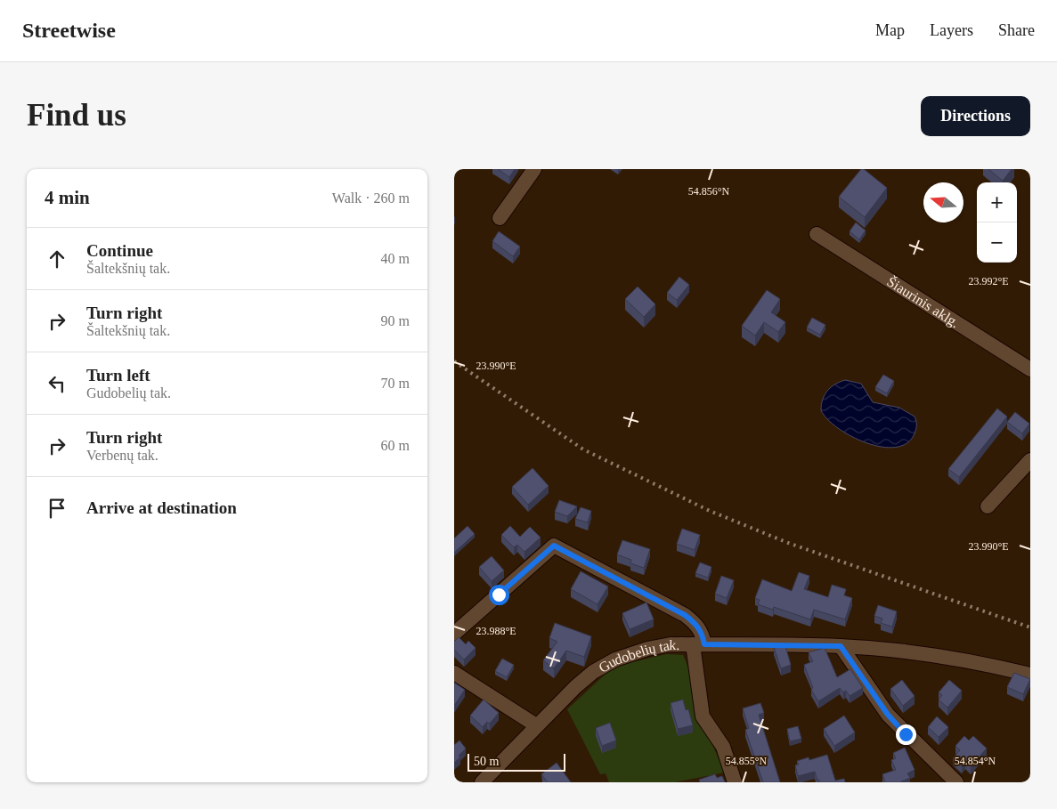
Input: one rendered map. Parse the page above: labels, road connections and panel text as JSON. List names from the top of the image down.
{
  "streets": {
    "street": ["Šiaurinis aklg.", "Gudobelių tak."]
  },
  "scale_bar": "50 m",
  "north": "left",
  "page": {
    "header": "Streetwise",
    "nav": ["Map", "Layers", "Share"],
    "buttons": "Directions",
    "title": "Find us",
    "heading": ["4 min", "Walk · 260 m"],
    "map_buttons": ["+", "−"],
    "list": [
      ["Continue", "Šaltekšnių tak.", "40 m"],
      ["Turn right", "Šaltekšnių tak.", "90 m"],
      ["Turn left", "Gudobelių tak.", "70 m"],
      ["Turn right", "Verbenų tak.", "60 m"],
      "Arrive at destination"
    ],
    "scale": "50 m"
  },
  "coordinates": [
    "54.856°N",
    "23.992°E",
    "23.990°E",
    "23.988°E",
    "54.855°N",
    "54.854°N"
  ]
}
